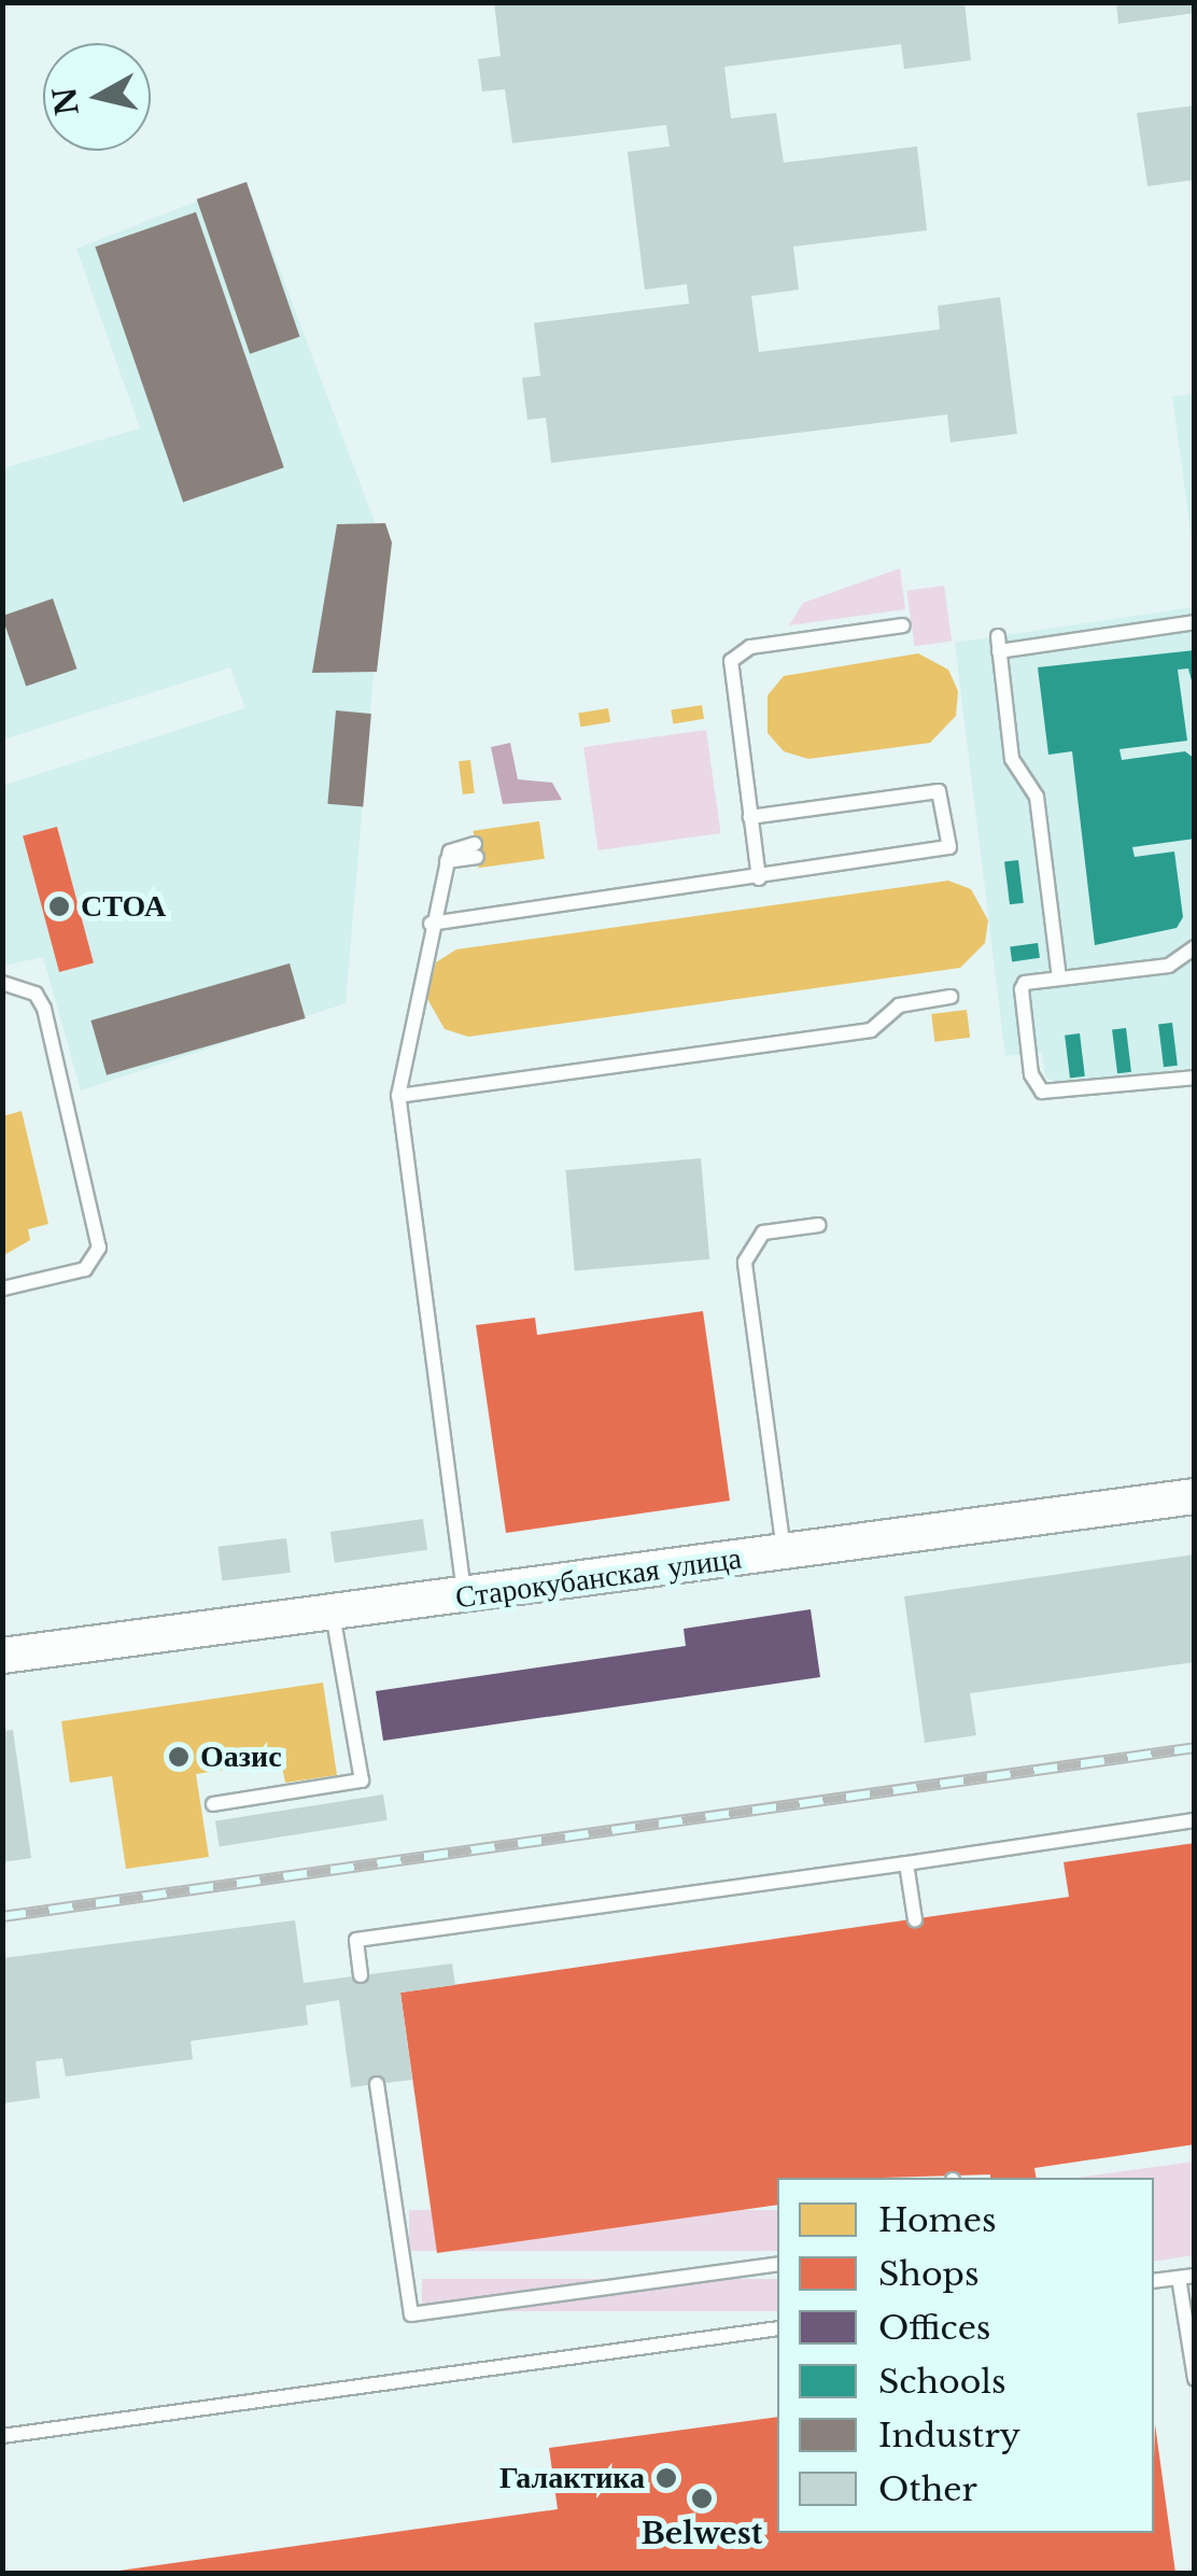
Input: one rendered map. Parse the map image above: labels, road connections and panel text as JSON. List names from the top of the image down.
{
  "streets": {
    "street": ["Старокубанская улица"]
  },
  "places": [
    "СТОА",
    "Оазис",
    "Галактика",
    "Belwest"
  ],
  "legend": [
    "Homes",
    "Shops",
    "Offices",
    "Schools",
    "Industry",
    "Other"
  ],
  "north": "left"
}
